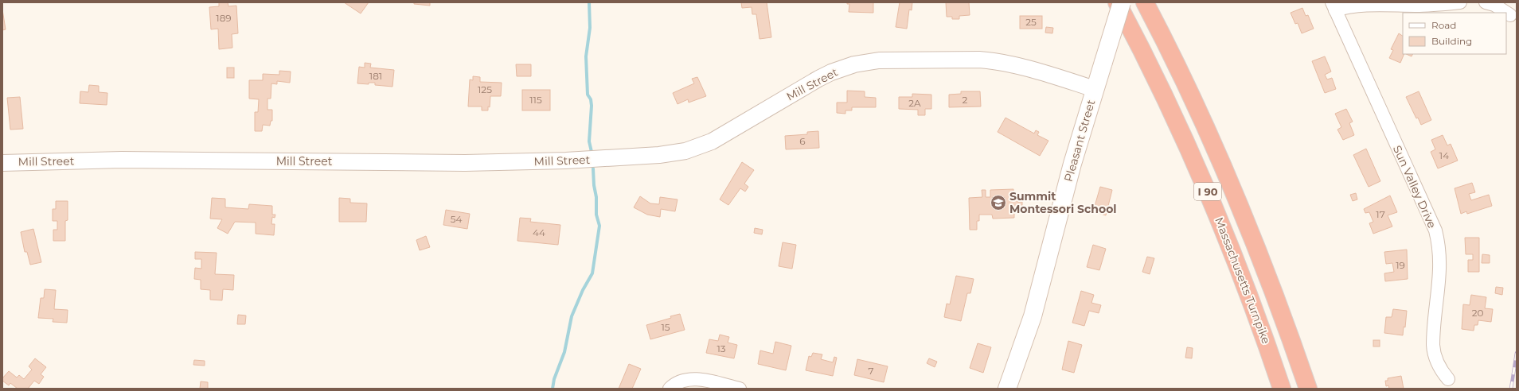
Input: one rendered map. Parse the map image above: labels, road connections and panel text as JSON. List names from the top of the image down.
{
  "streets": {
    "highway": ["I 90", "Massachusetts Turnpike"],
    "main road": ["Pleasant Street"],
    "street": ["Mill Street", "Sun Valley Drive"]
  },
  "crossings": [
    ["Mill Street", "Pleasant Street"]
  ],
  "places": {
    "school or university": ["Summit Montessori School"]
  },
  "house_numbers": [
    "189",
    "25",
    "181",
    "125",
    "115",
    "2",
    "2A",
    "6",
    "14",
    "17",
    "54",
    "44",
    "19",
    "20",
    "15",
    "13",
    "7"
  ],
  "legend": ["Road", "Building"]
}
